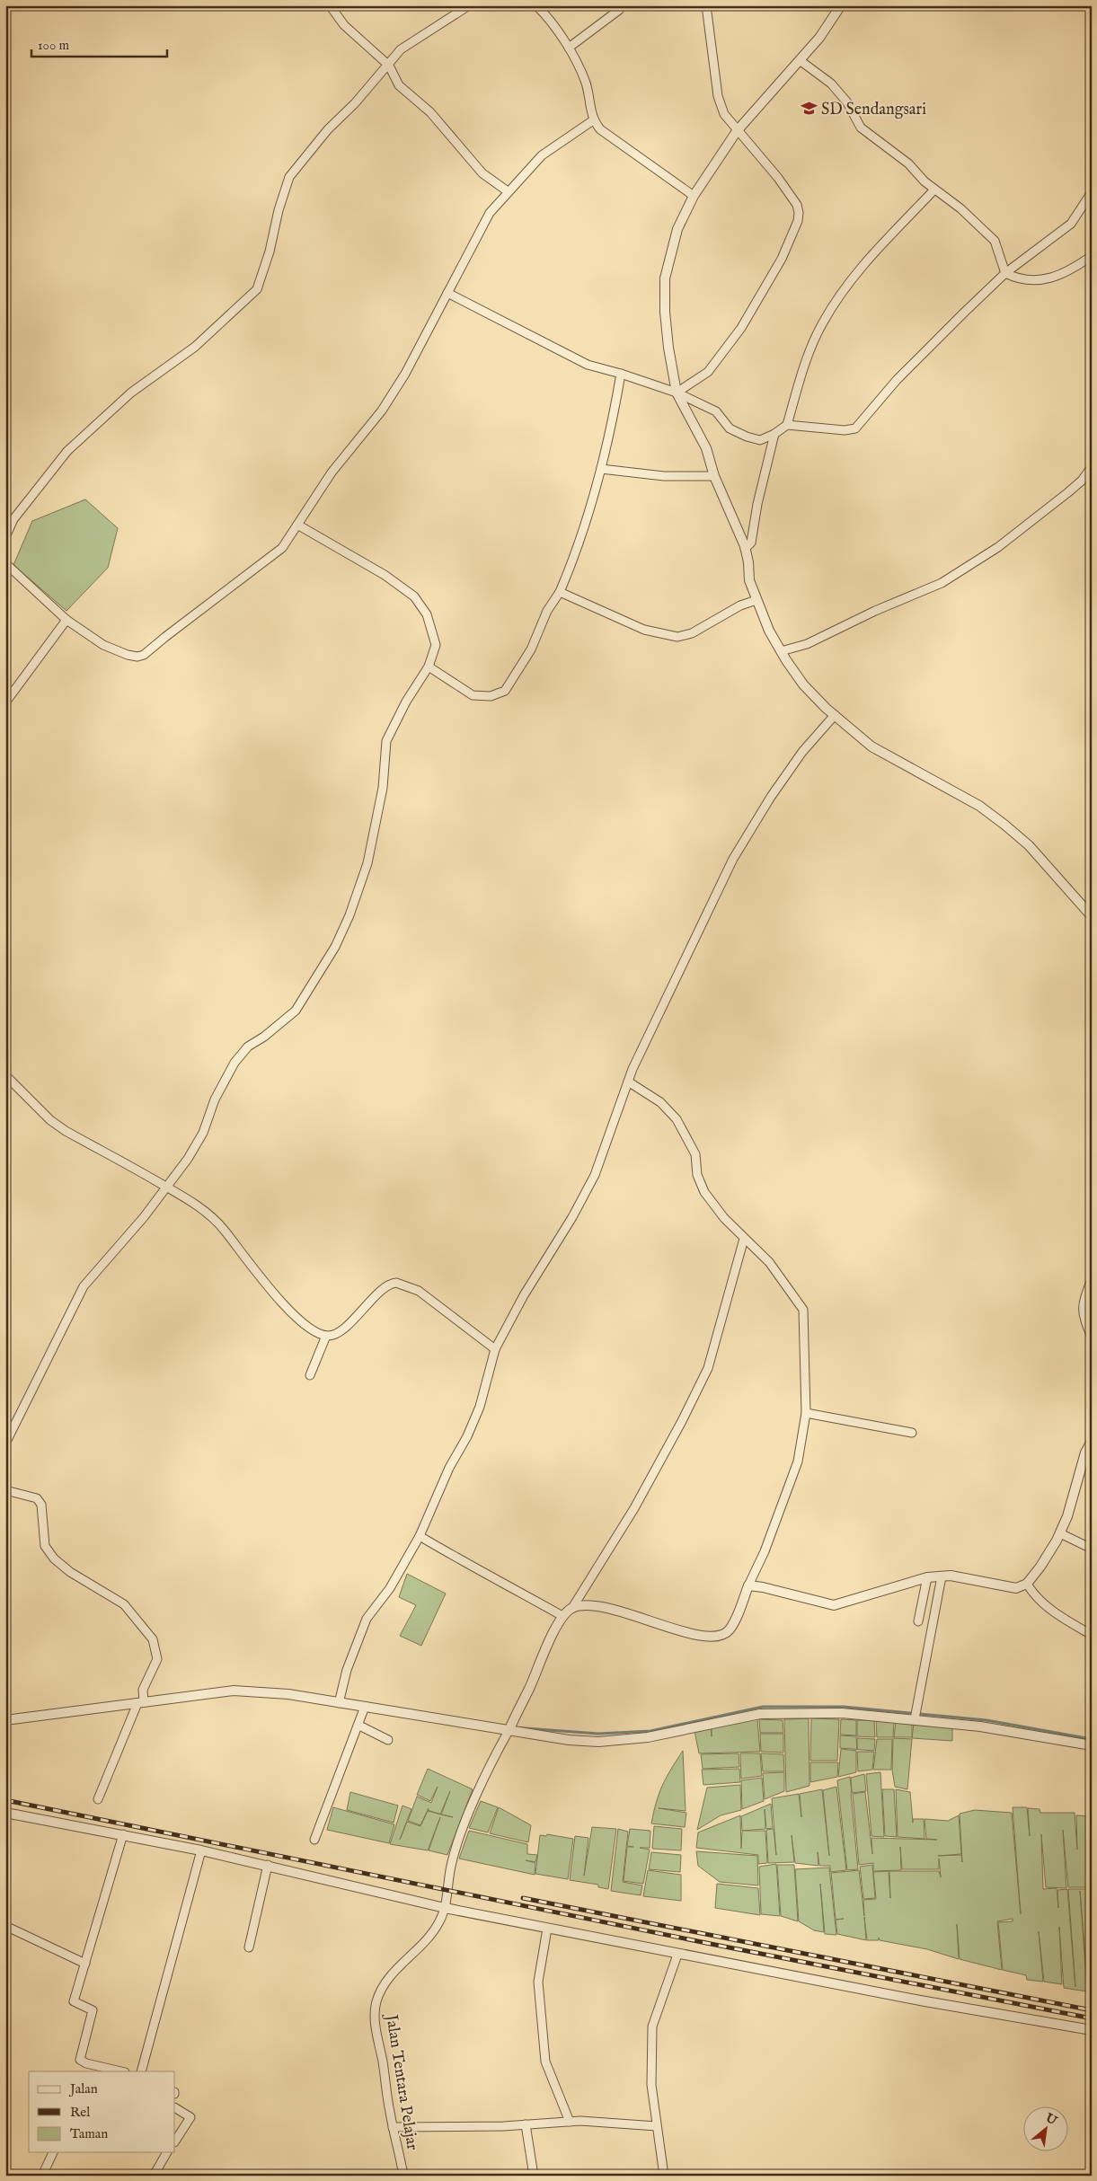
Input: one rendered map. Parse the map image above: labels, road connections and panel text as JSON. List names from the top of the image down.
{
  "streets": {
    "street": ["Jalan Tentara Pelajar"]
  },
  "places": {
    "school or university": ["SD Sendangsari"]
  },
  "legend": ["Jalan", "Rel", "Taman"],
  "scale_bar": "100 m",
  "north": "top right"
}
